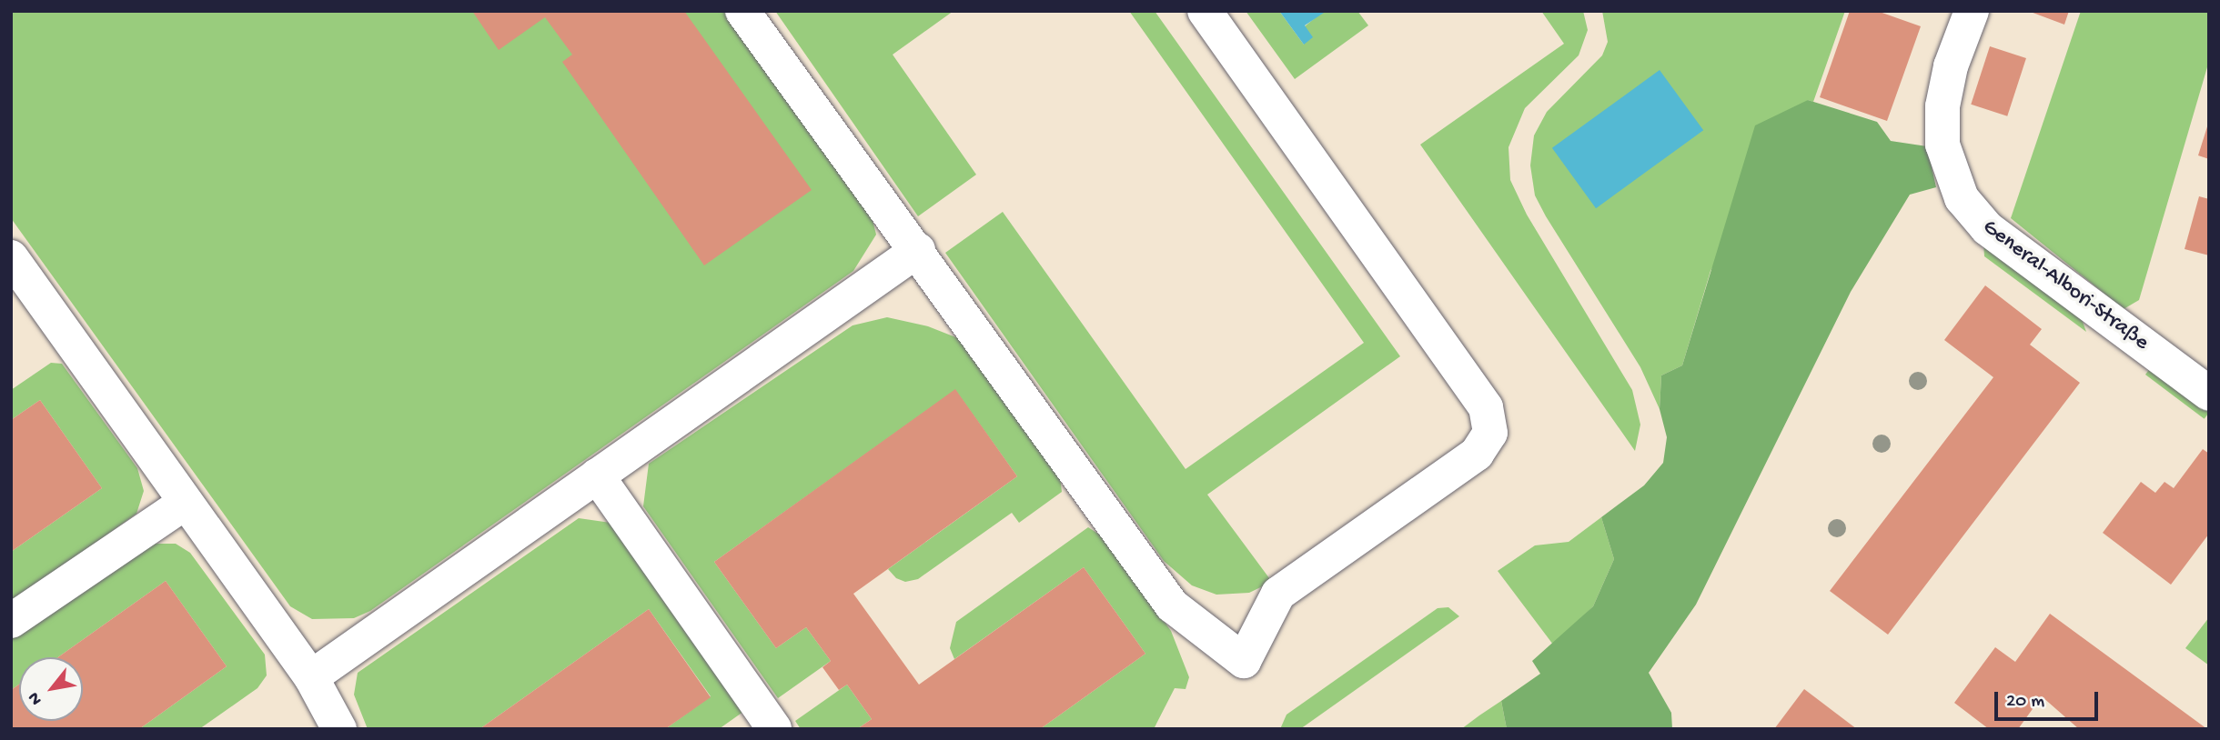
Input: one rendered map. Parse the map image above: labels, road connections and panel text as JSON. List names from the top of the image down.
{
  "streets": {
    "street": ["General-Albori-Straße"]
  },
  "scale_bar": "20 m",
  "north": "bottom left"
}
